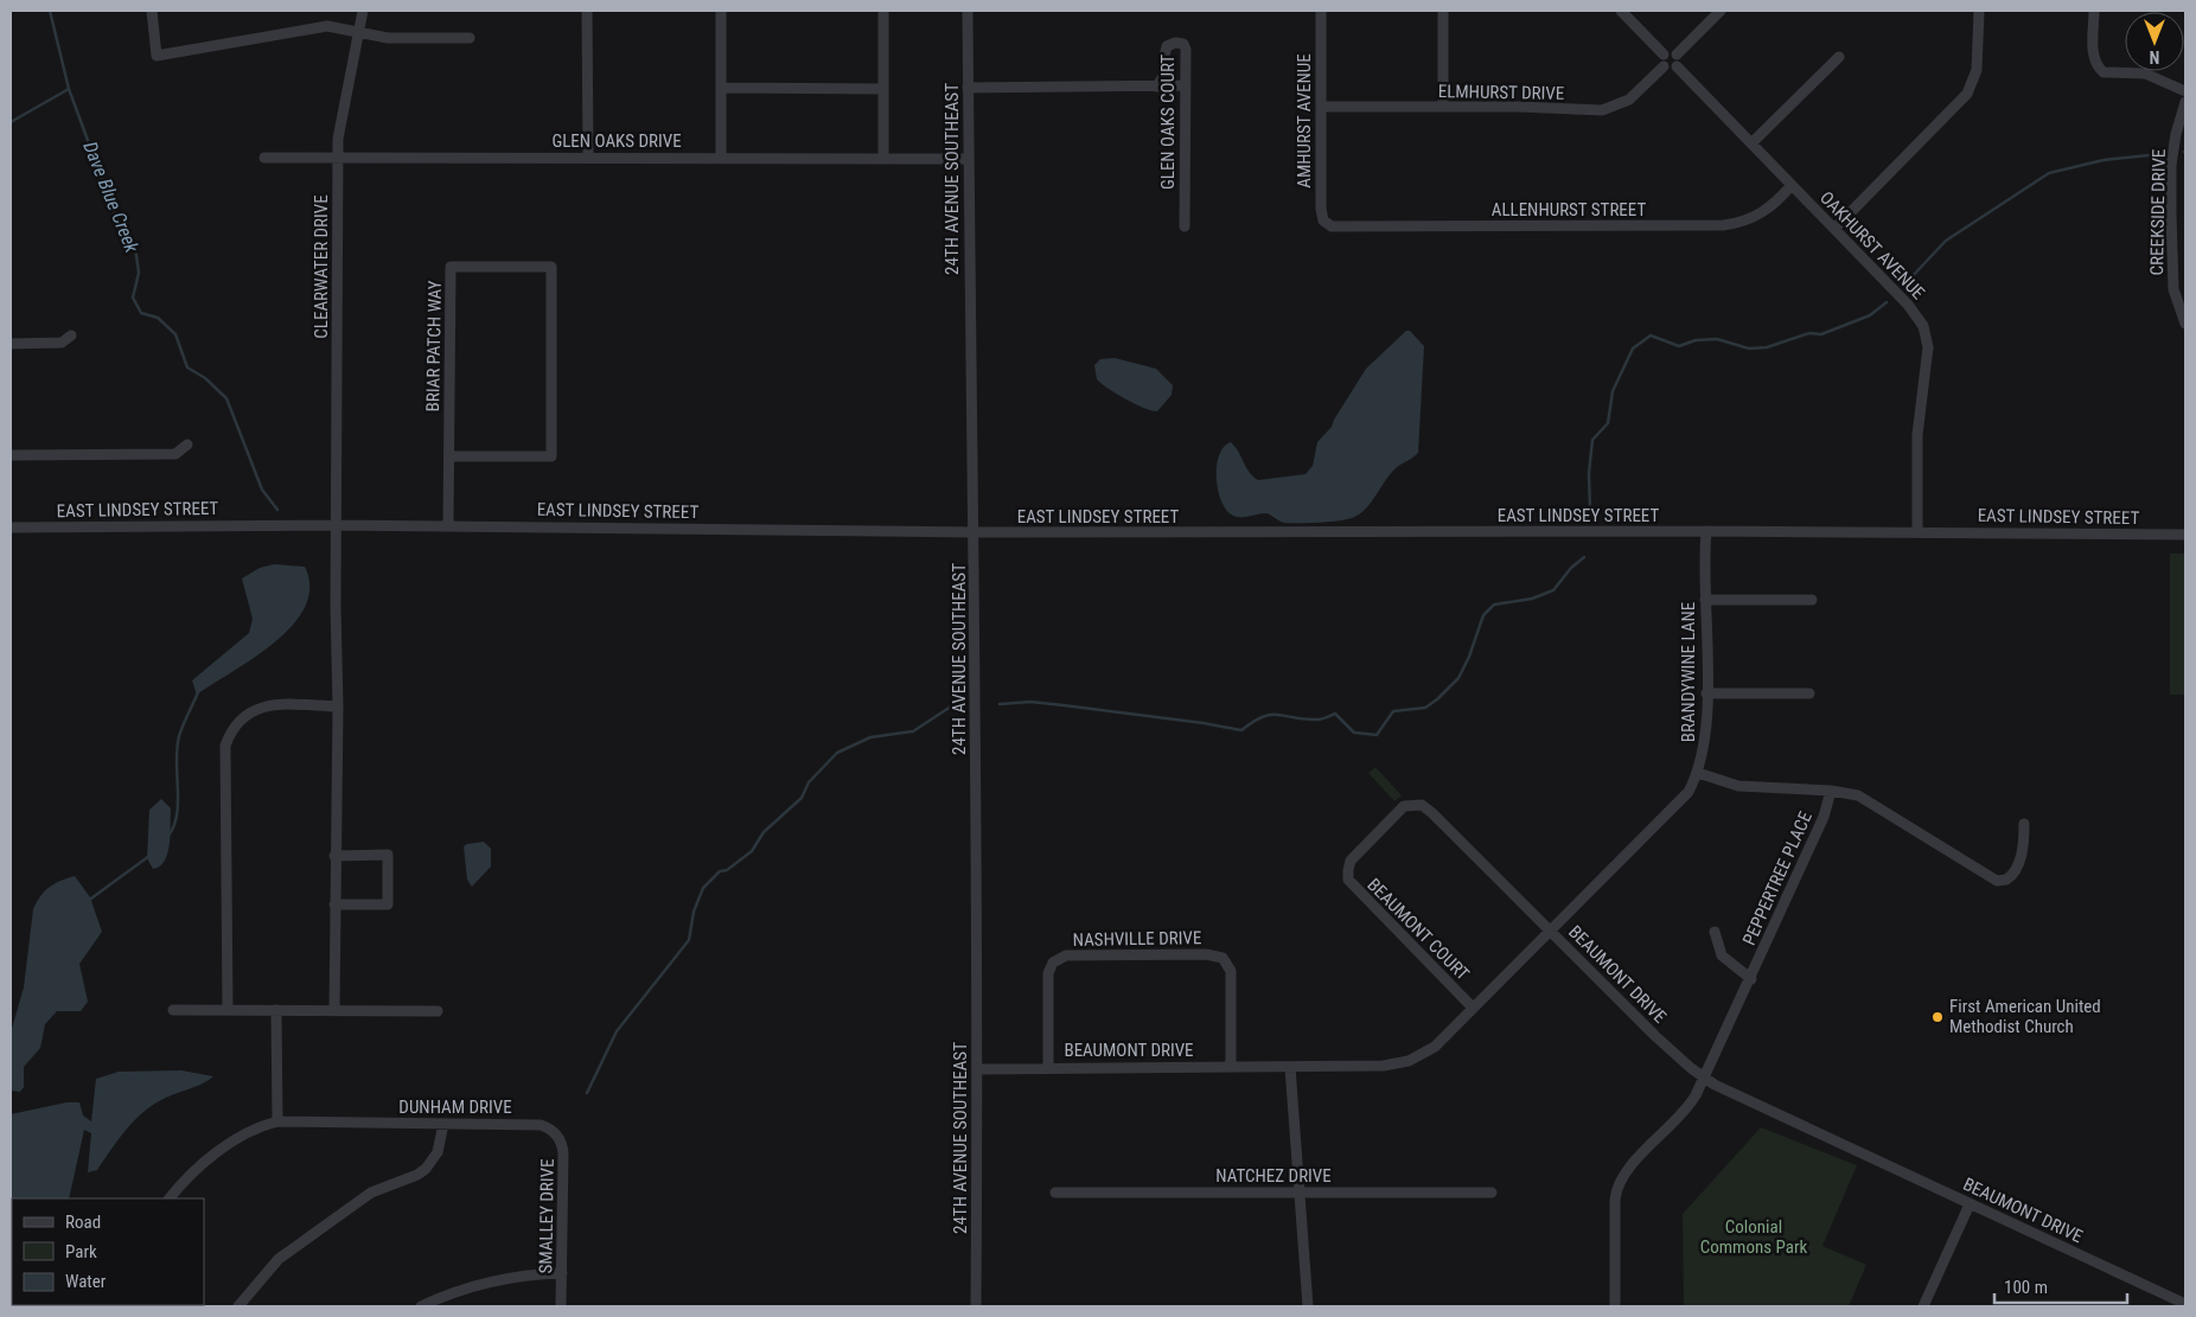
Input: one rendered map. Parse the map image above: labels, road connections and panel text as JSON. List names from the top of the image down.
{
  "streets": {
    "street": [
      "ELMHURST DRIVE",
      "AMHURST AVENUE",
      "GLEN OAKS COURT",
      "GLEN OAKS DRIVE",
      "24TH AVENUE SOUTHEAST",
      "ALLENHURST STREET",
      "CREEKSIDE DRIVE",
      "OAKHURST AVENUE",
      "CLEARWATER DRIVE",
      "BRIAR PATCH WAY",
      "EAST LINDSEY STREET",
      "BRANDYWINE LANE",
      "PEPPERTREE PLACE",
      "BEAUMONT COURT",
      "NASHVILLE DRIVE",
      "BEAUMONT DRIVE",
      "DUNHAM DRIVE",
      "NATCHEZ DRIVE",
      "SMALLEY DRIVE"
    ]
  },
  "crossings": [
    ["ELMHURST DRIVE", "AMHURST AVENUE"],
    ["ELMHURST DRIVE", "OAKHURST AVENUE"],
    ["AMHURST AVENUE", "ALLENHURST STREET"],
    ["GLEN OAKS DRIVE", "24TH AVENUE SOUTHEAST"],
    ["GLEN OAKS DRIVE", "CLEARWATER DRIVE"],
    ["24TH AVENUE SOUTHEAST", "EAST LINDSEY STREET"],
    ["24TH AVENUE SOUTHEAST", "BEAUMONT DRIVE"],
    ["ALLENHURST STREET", "OAKHURST AVENUE"],
    ["OAKHURST AVENUE", "EAST LINDSEY STREET"],
    ["CLEARWATER DRIVE", "EAST LINDSEY STREET"],
    ["BRIAR PATCH WAY", "EAST LINDSEY STREET"],
    ["EAST LINDSEY STREET", "BRANDYWINE LANE"],
    ["BRANDYWINE LANE", "BEAUMONT COURT"],
    ["BRANDYWINE LANE", "BEAUMONT DRIVE"],
    ["PEPPERTREE PLACE", "BEAUMONT DRIVE"],
    ["BEAUMONT COURT", "BEAUMONT DRIVE"],
    ["NASHVILLE DRIVE", "BEAUMONT DRIVE"],
    ["DUNHAM DRIVE", "SMALLEY DRIVE"]
  ],
  "water": ["Dave Blue Creek"],
  "parks": ["Colonial Commons Park"],
  "places": ["First American United Methodist Church"],
  "legend": ["Road", "Park", "Water"],
  "scale_bar": "100 m",
  "north": "bottom"
}
